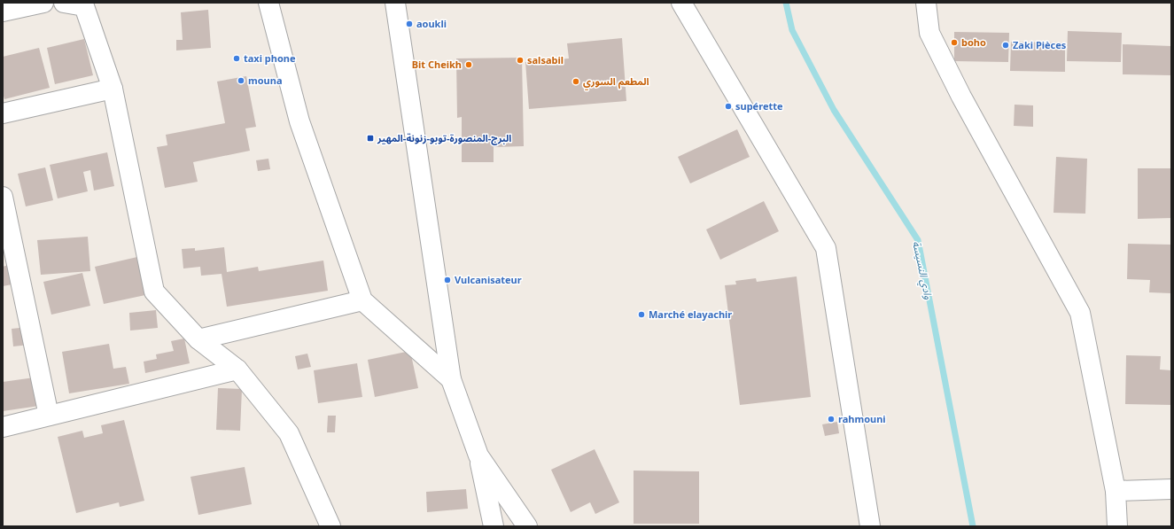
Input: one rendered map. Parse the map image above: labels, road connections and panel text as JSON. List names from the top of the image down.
{
  "water": ["وادي النسيسة"],
  "places": {
    "other": [
      "aoukli",
      "boho",
      "Zaki Pièces",
      "taxi phone",
      "salsabil",
      "Bit Cheikh",
      "mouna",
      "المطعم السوري",
      "supérette",
      "Vulcanisateur",
      "Marché elayachir",
      "rahmouni"
    ],
    "transit": ["البرج-المنصورة-توبو-زنونة-المهير"]
  }
}
